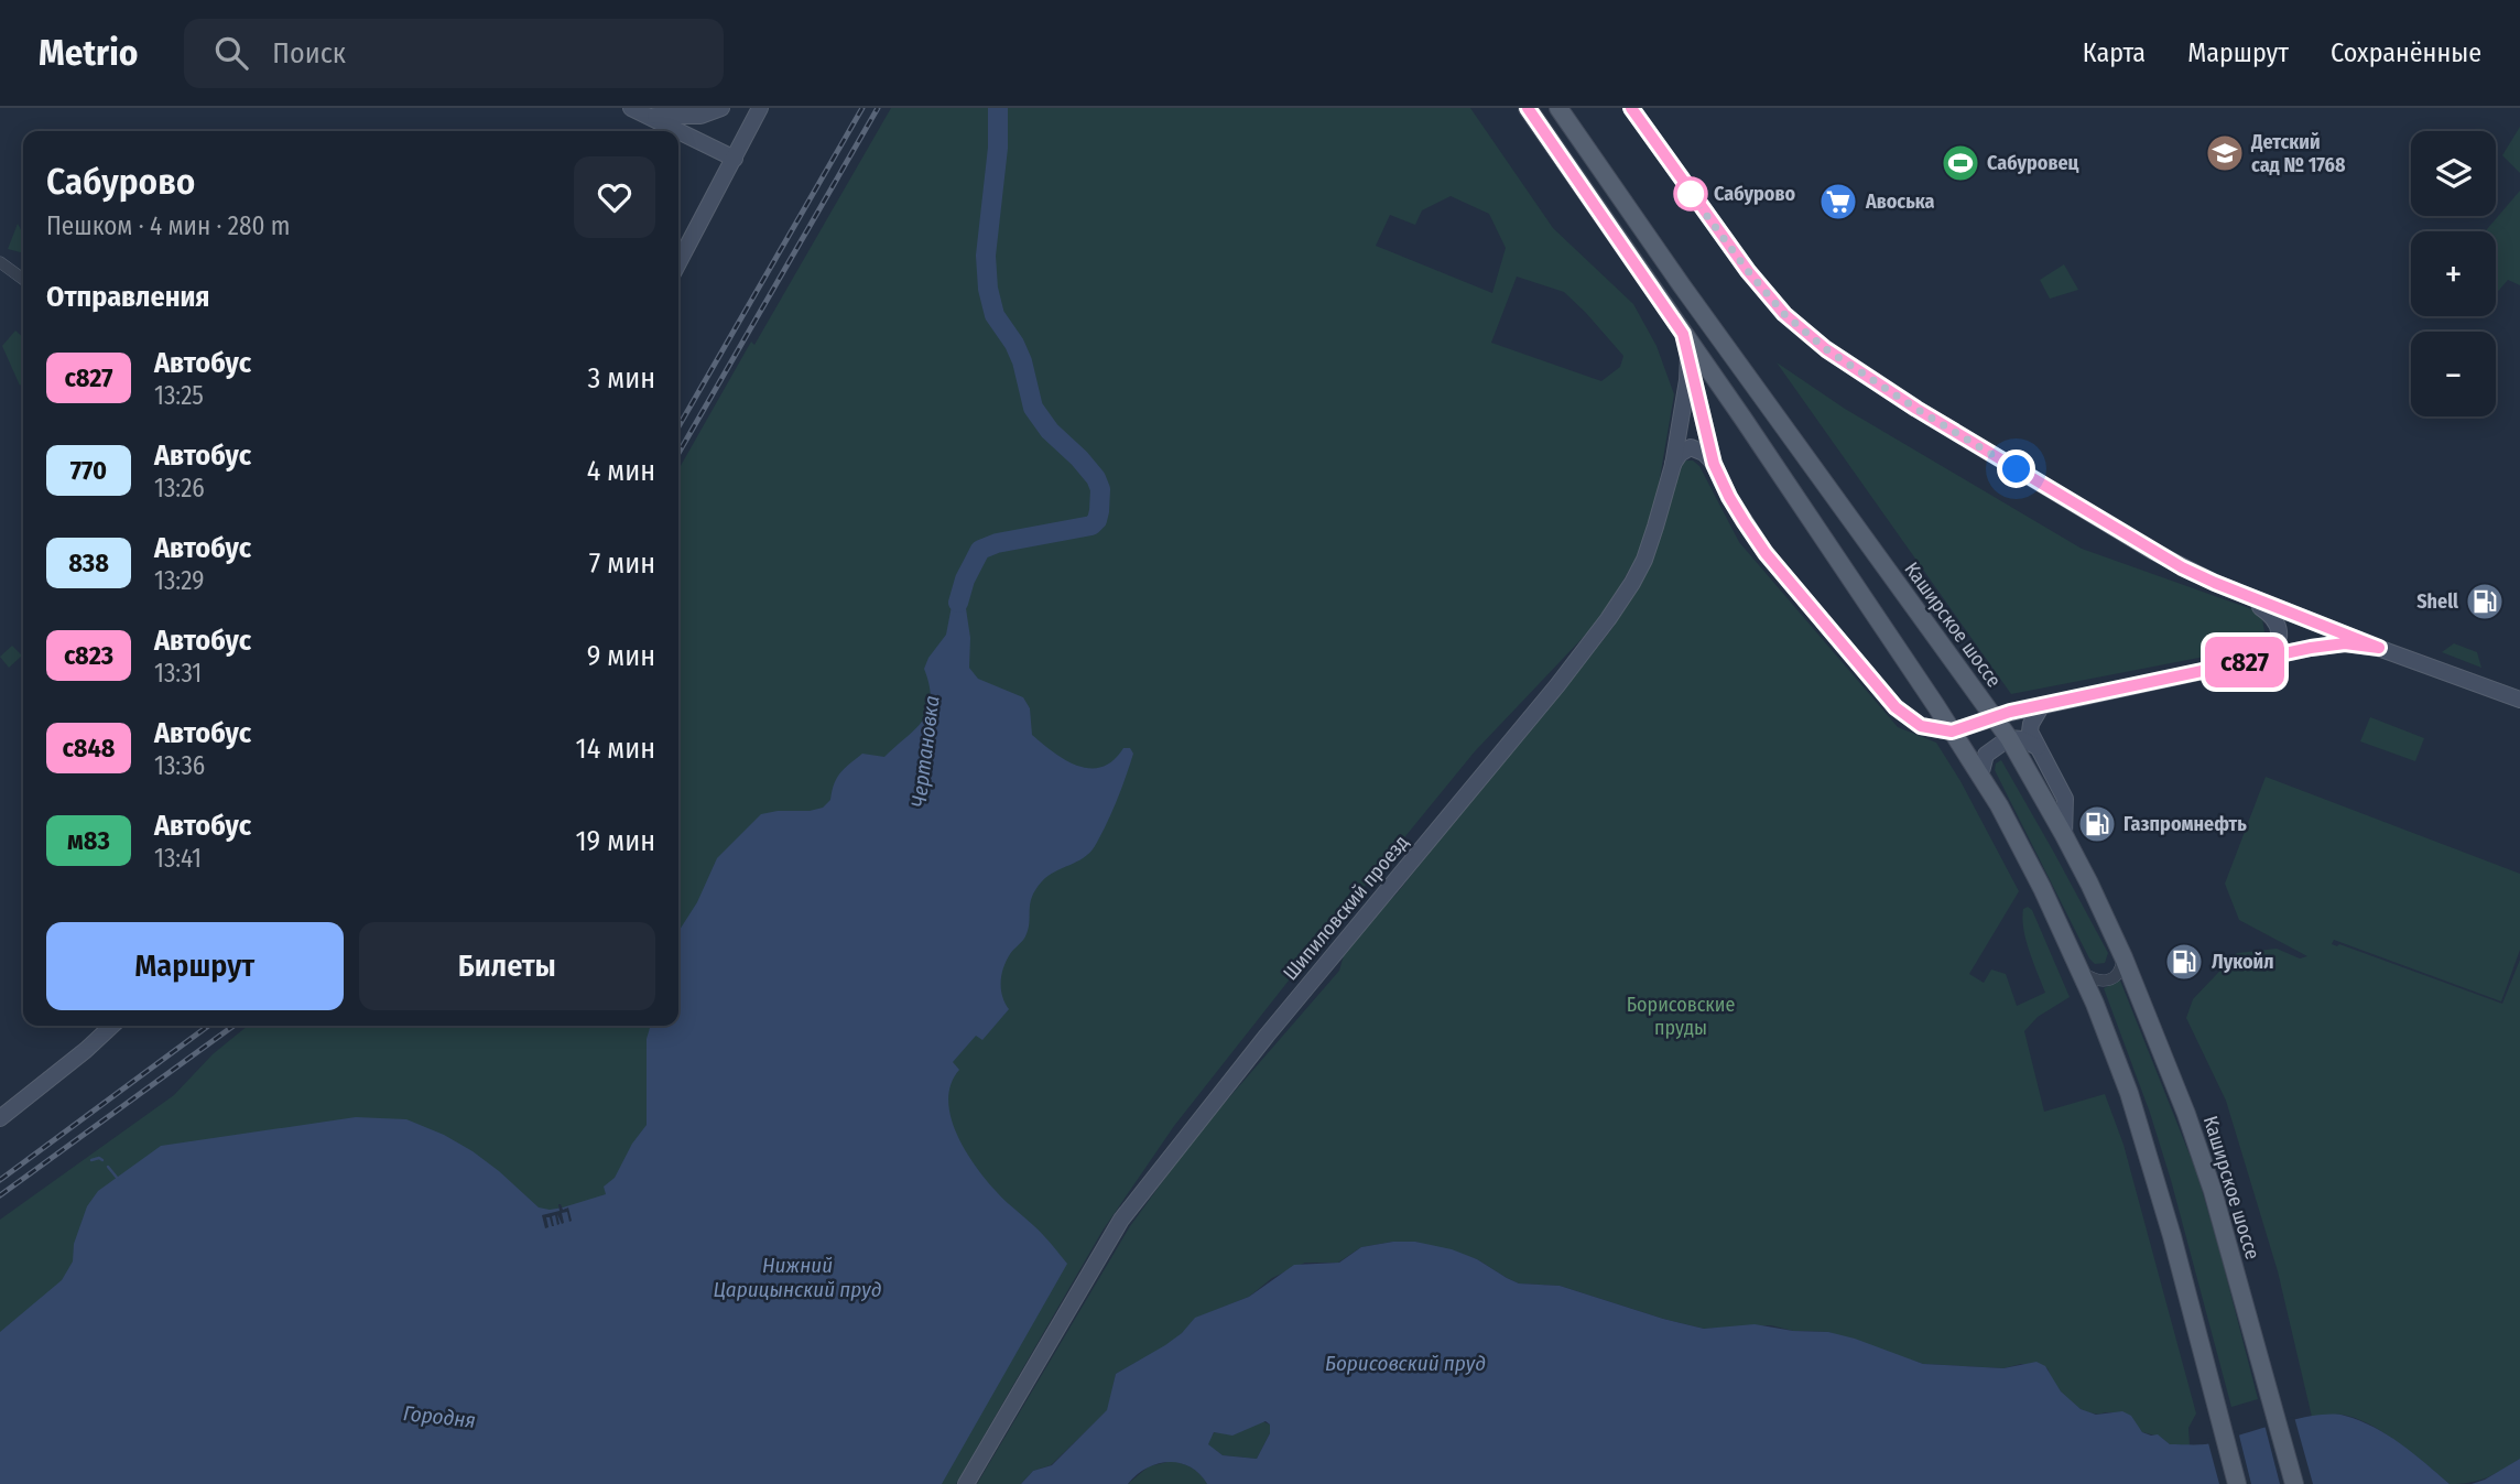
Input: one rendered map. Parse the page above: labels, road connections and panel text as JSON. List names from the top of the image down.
{
  "streets": {
    "main road": ["Каширское шоссе", "Шипиловский проезд"]
  },
  "water": [
    "Чертановка",
    "Нижний Царицынский пруд",
    "Борисовский пруд",
    "Городня"
  ],
  "parks": ["Борисовские пруды"],
  "places": {
    "school or university": ["Детский сад № 1768"],
    "sports": ["Сабуровец"],
    "other": ["Сабурово"],
    "supermarket": ["Авоська"],
    "fuel station": ["Shell", "Газпромнефть", "Лукойл"]
  },
  "lines": ["bus line с827"],
  "page": {
    "header": "Metrio",
    "search": "Поиск",
    "nav": ["Карта", "Маршрут", "Сохранённые"],
    "on_map": "с827",
    "map_buttons": ["+", "−"],
    "heading": [
      ["Сабурово", "Пешком · 4 мин · 280 m"],
      "Отправления"
    ],
    "list": [
      {
        "mark": "с827",
        "name": "Автобус",
        "note": "13:25",
        "value": "3 мин"
      },
      {
        "mark": "770",
        "name": "Автобус",
        "note": "13:26",
        "value": "4 мин"
      },
      {
        "mark": "838",
        "name": "Автобус",
        "note": "13:29",
        "value": "7 мин"
      },
      {
        "mark": "с823",
        "name": "Автобус",
        "note": "13:31",
        "value": "9 мин"
      },
      {
        "mark": "с848",
        "name": "Автобус",
        "note": "13:36",
        "value": "14 мин"
      },
      {
        "mark": "м83",
        "name": "Автобус",
        "note": "13:41",
        "value": "19 мин"
      }
    ],
    "buttons": ["Маршрут", "Билеты"]
  }
}
